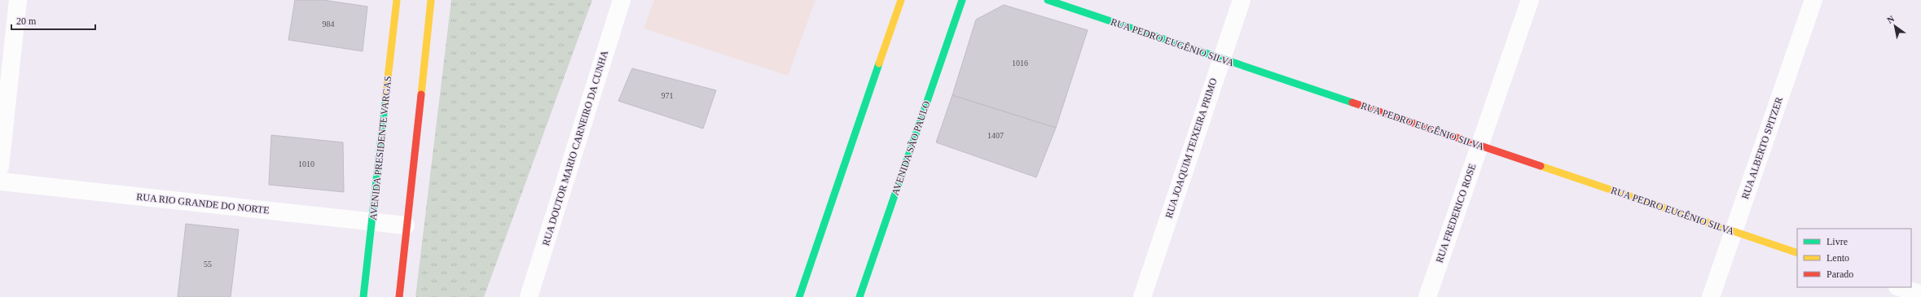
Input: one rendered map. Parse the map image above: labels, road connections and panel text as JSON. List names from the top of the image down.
{
  "streets": {
    "main road": ["RUA PEDRO EUGÊNIO SILVA", "AVENIDA PRESIDENTE VARGAS", "AVENIDA SÃO PAULO"],
    "street": [
      "RUA DOUTOR MARIO CARNEIRO DA CUNHA",
      "RUA JOAQUIM TEIXEIRA PRIMO",
      "RUA ALBERTO SPITZER",
      "RUA RIO GRANDE DO NORTE",
      "RUA FREDERICO ROSE"
    ]
  },
  "crossings": [
    ["RUA PEDRO EUGÊNIO SILVA", "RUA JOAQUIM TEIXEIRA PRIMO"],
    ["RUA PEDRO EUGÊNIO SILVA", "RUA ALBERTO SPITZER"],
    ["RUA PEDRO EUGÊNIO SILVA", "RUA FREDERICO ROSE"],
    ["AVENIDA PRESIDENTE VARGAS", "RUA RIO GRANDE DO NORTE"]
  ],
  "house_numbers": [
    "984",
    "1016",
    "971",
    "1407",
    "1010",
    "55"
  ],
  "legend": ["Livre", "Lento", "Parado"],
  "scale_bar": "20 m",
  "north": "top left"
}
